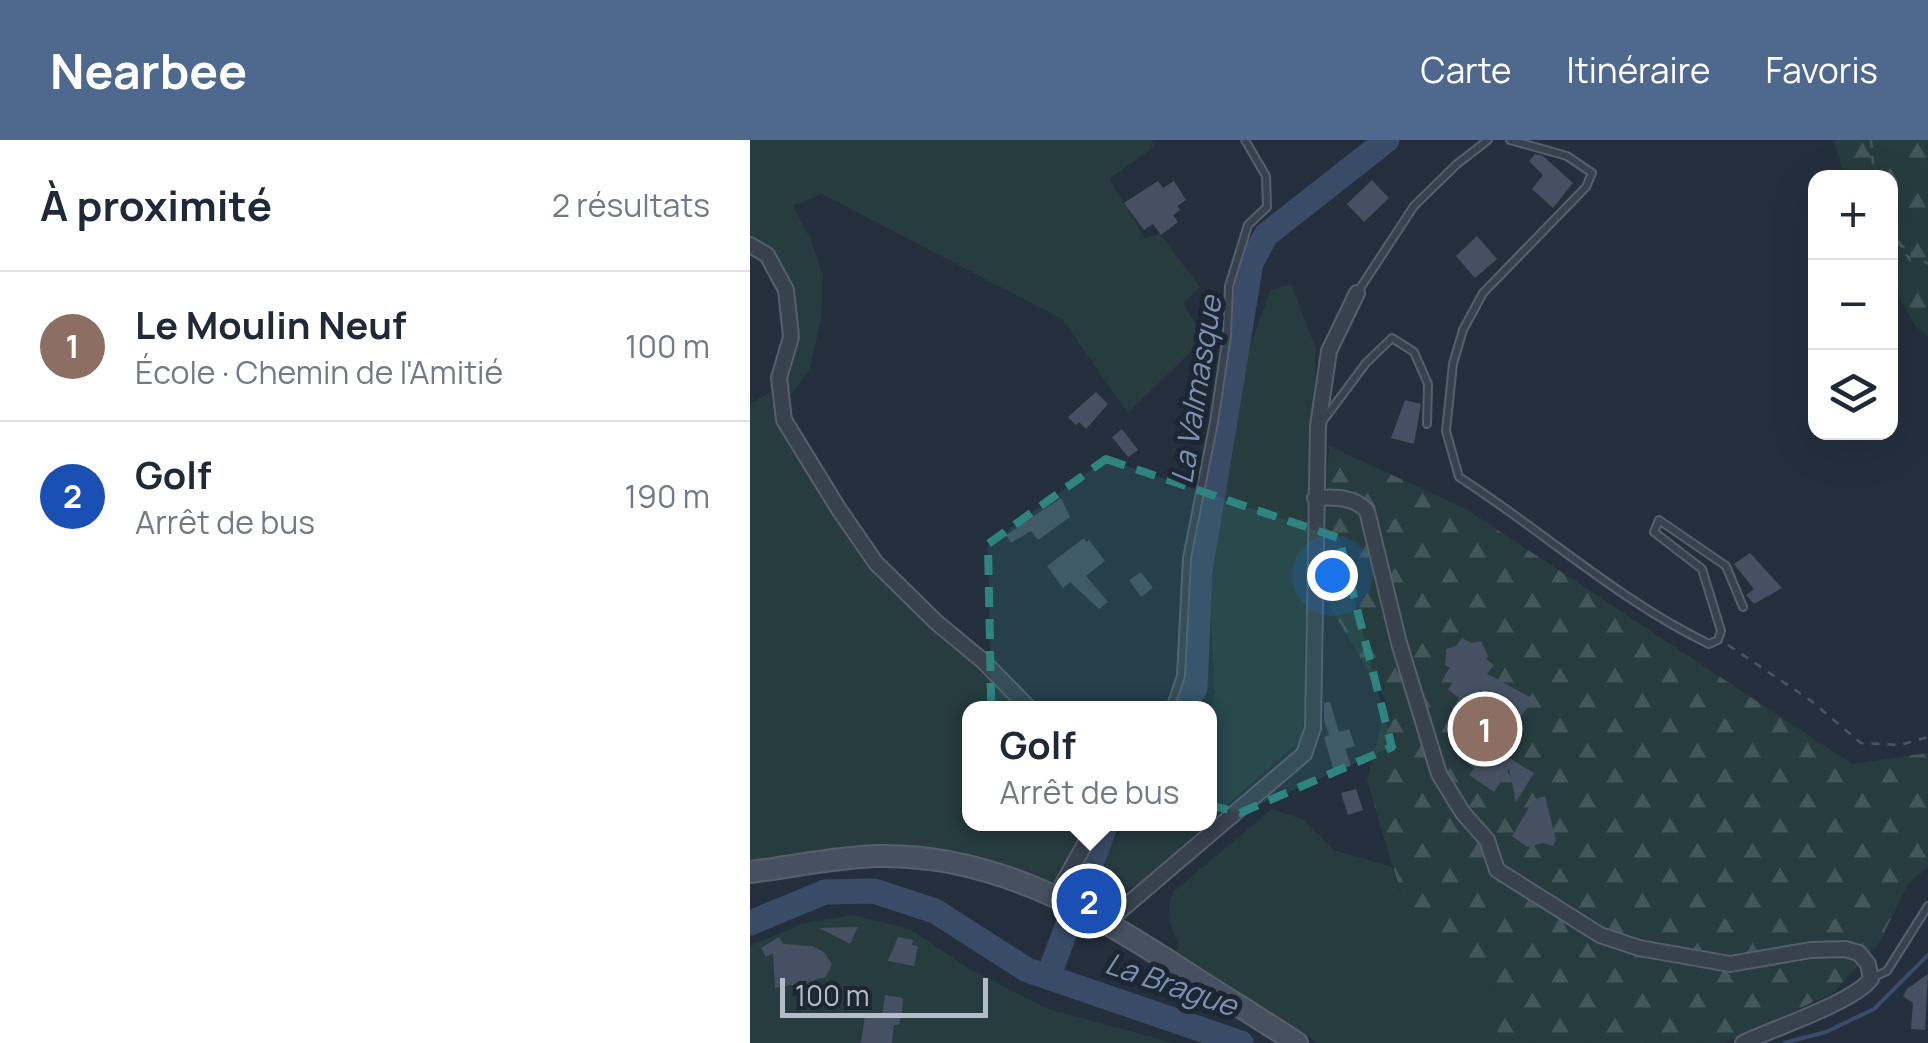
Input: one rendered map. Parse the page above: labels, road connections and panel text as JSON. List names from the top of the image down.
{
  "water": ["La Valmasque", "La Brague"],
  "scale_bar": "100 m",
  "page": {
    "header": "Nearbee",
    "nav": ["Carte", "Itinéraire", "Favoris"],
    "heading": ["À proximité", "2 résultats"],
    "map_buttons": ["+", "−"],
    "list": [
      {
        "mark": "1",
        "name": "Le Moulin Neuf",
        "note": "École · Chemin de l'Amitié",
        "value": "100 m"
      },
      {
        "mark": "2",
        "name": "Golf",
        "note": "Arrêt de bus",
        "value": "190 m"
      }
    ],
    "pins": ["1", "2"],
    "popup": ["Golf", "Arrêt de bus"],
    "scale": "100 m"
  }
}
